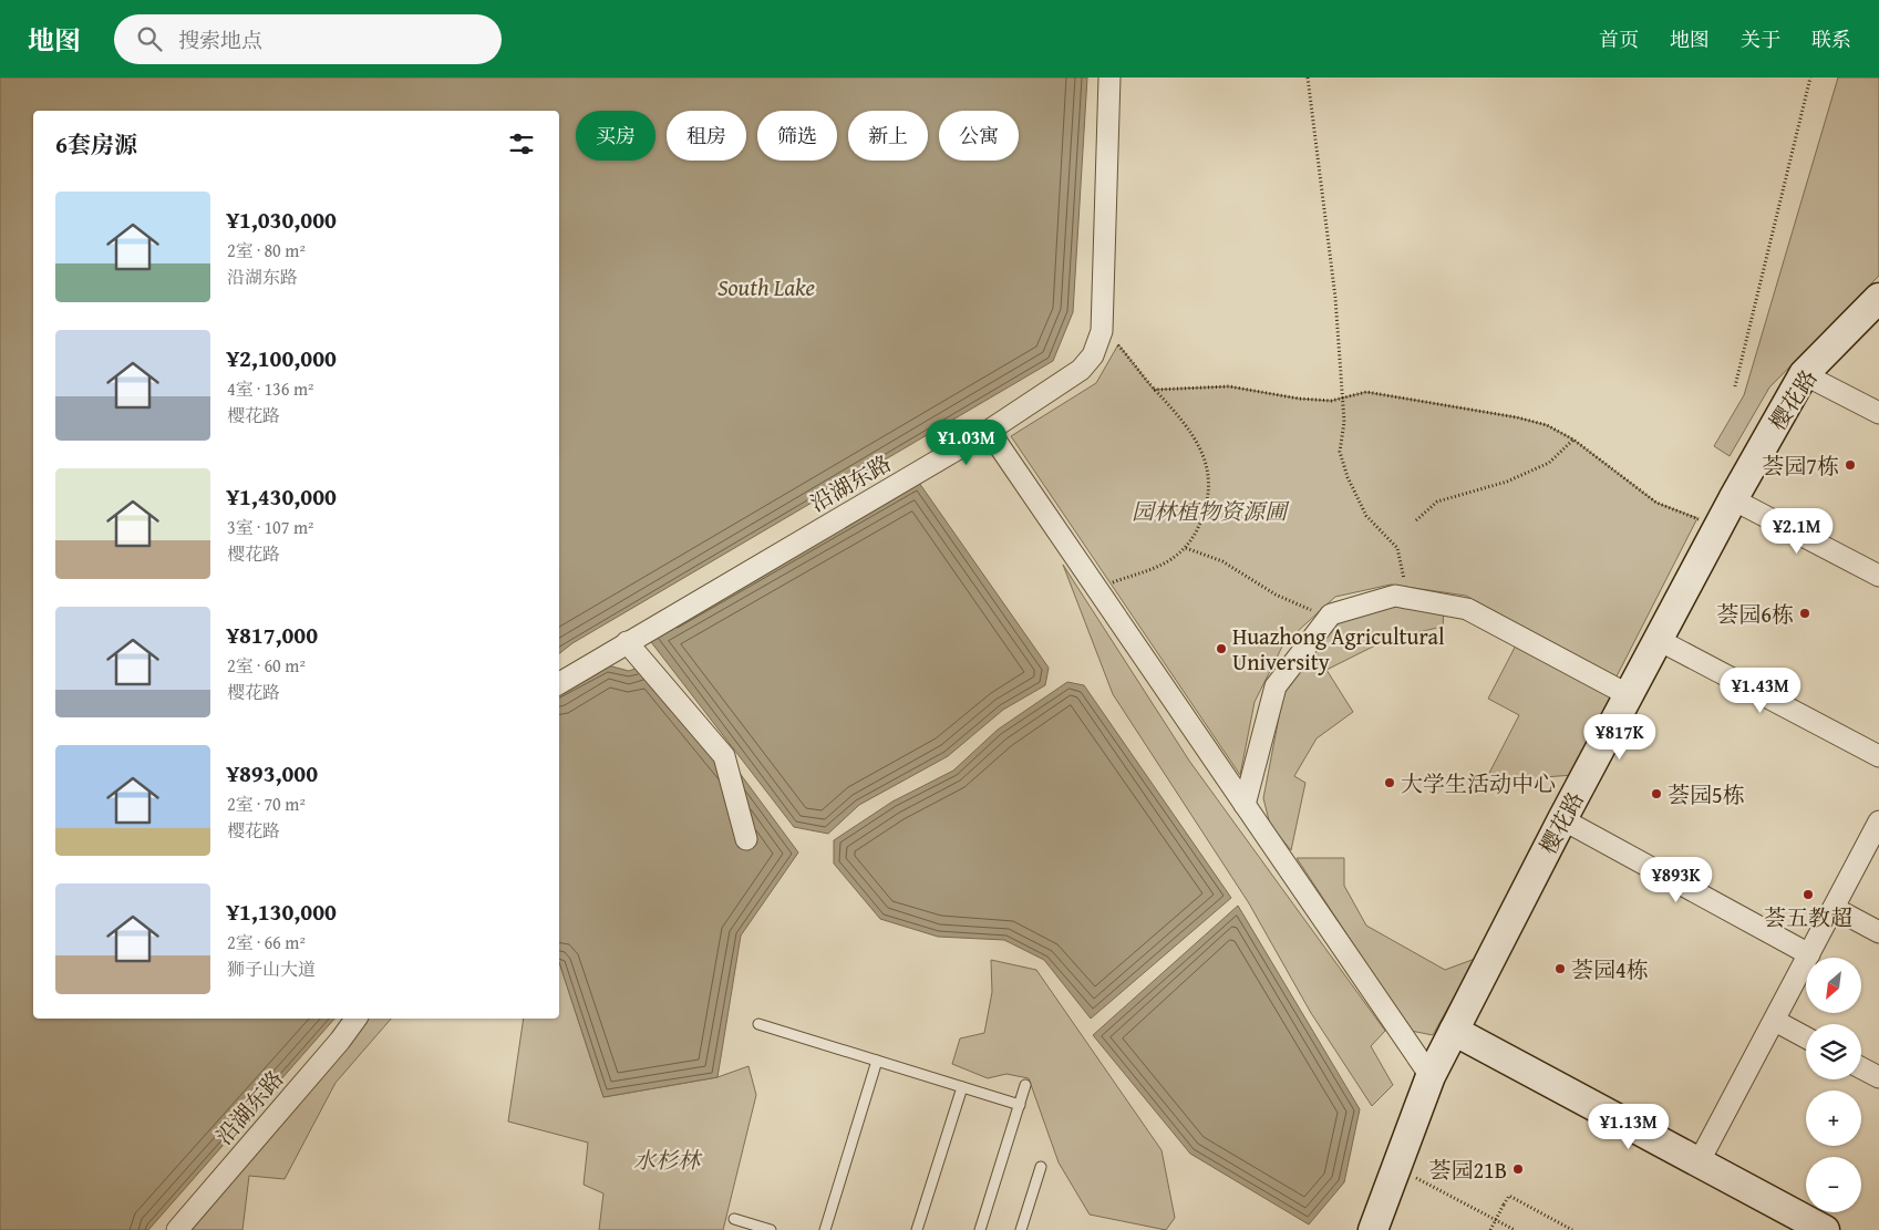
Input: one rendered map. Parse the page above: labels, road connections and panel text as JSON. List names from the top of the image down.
{
  "streets": {
    "street": ["樱花路", "沿湖东路"]
  },
  "water": ["South Lake"],
  "parks": ["园林植物资源圃", "水杉林"],
  "places": [
    "荟园7栋",
    "荟园6栋",
    "Huazhong Agricultural University",
    "大学生活动中心",
    "荟园5栋",
    "荟五教超",
    "荟园4栋",
    "荟园21B"
  ],
  "north": "bottom left",
  "page": {
    "header": "地图",
    "search": "搜索地点",
    "nav": [
      "首页",
      "地图",
      "关于",
      "联系"
    ],
    "chip": [
      "买房",
      "租房",
      "筛选",
      "新上",
      "公寓"
    ],
    "heading": "6套房源",
    "list": [
      {
        "name": "¥1,030,000",
        "note": "2室 · 80 m² · 沿湖东路"
      },
      {
        "name": "¥2,100,000",
        "note": "4室 · 136 m² · 樱花路"
      },
      {
        "name": "¥1,430,000",
        "note": "3室 · 107 m² · 樱花路"
      },
      {
        "name": "¥817,000",
        "note": "2室 · 60 m² · 樱花路"
      },
      {
        "name": "¥893,000",
        "note": "2室 · 70 m² · 樱花路"
      },
      {
        "name": "¥1,130,000",
        "note": "2室 · 66 m² · 狮子山大道"
      }
    ],
    "price": [
      "¥1.03M",
      "¥2.1M",
      "¥1.43M",
      "¥817K",
      "¥893K",
      "¥1.13M"
    ],
    "map_buttons": ["+", "−"]
  }
}
